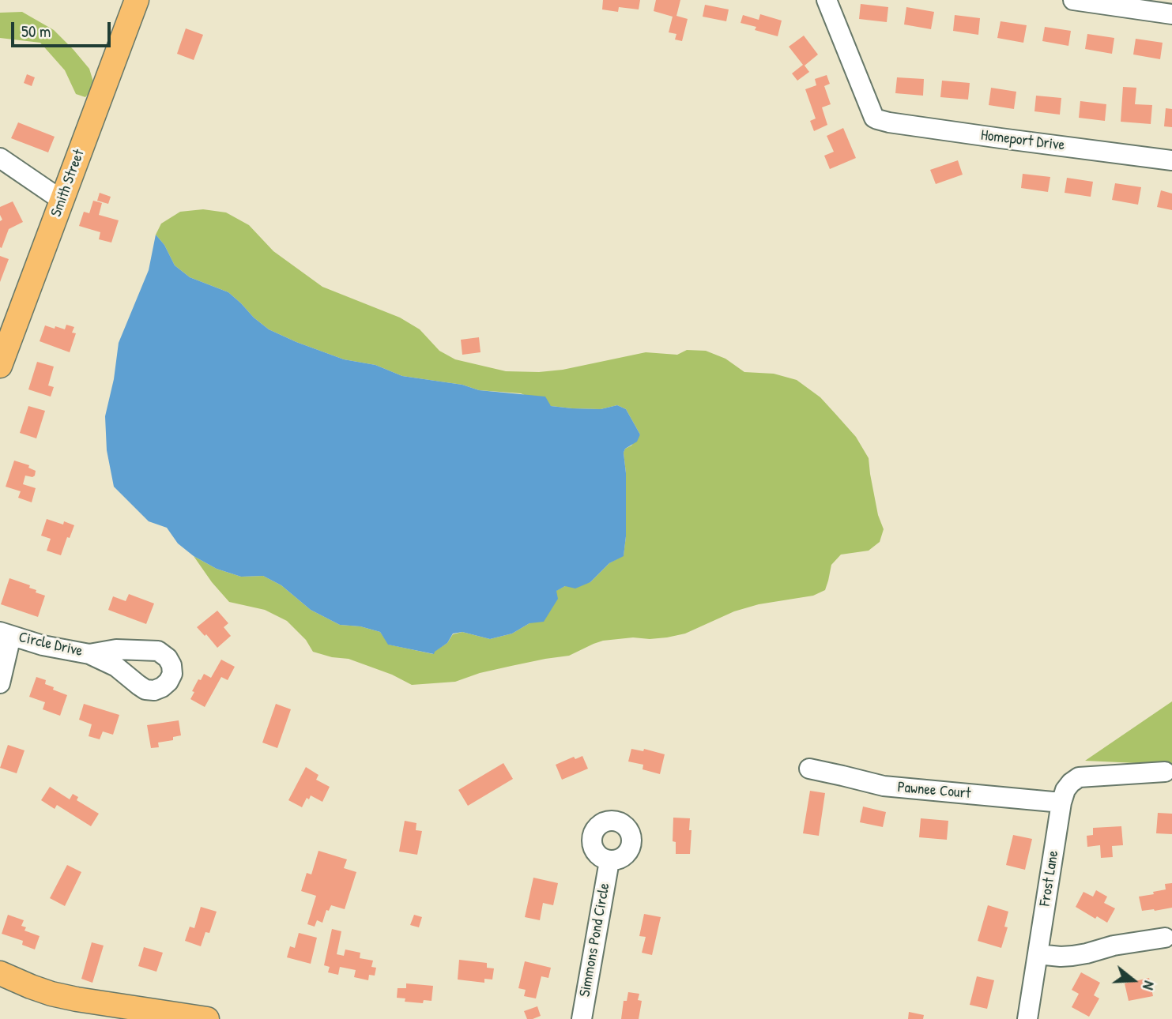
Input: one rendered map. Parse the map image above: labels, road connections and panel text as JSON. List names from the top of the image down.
{
  "streets": {
    "main road": ["Smith Street"],
    "street": [
      "Homeport Drive",
      "Circle Drive",
      "Pawnee Court",
      "Frost Lane",
      "Simmons Pond Circle"
    ]
  },
  "crossings": [
    ["Pawnee Court", "Frost Lane"]
  ],
  "scale_bar": "50 m",
  "north": "right"
}
